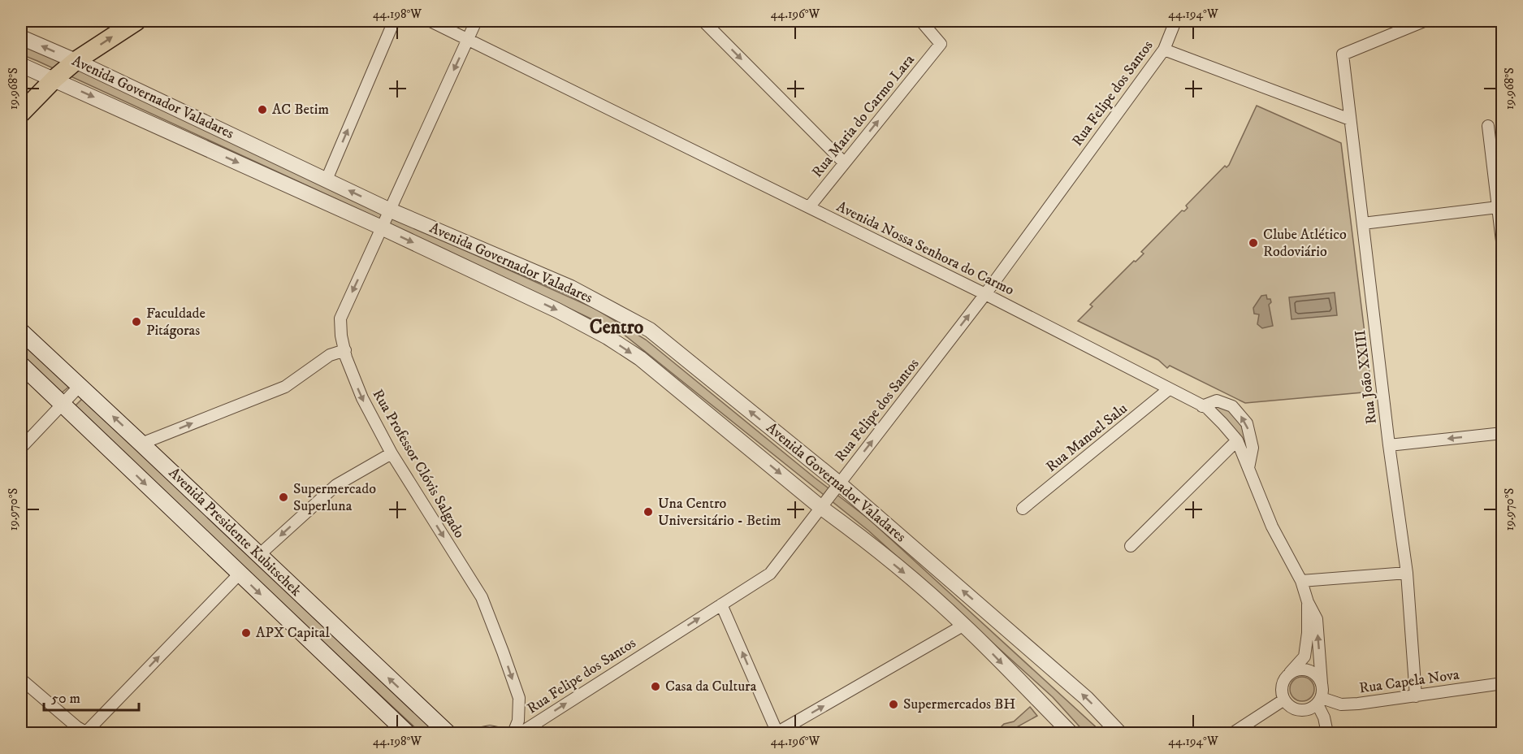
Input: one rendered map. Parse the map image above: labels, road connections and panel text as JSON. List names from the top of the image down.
{
  "streets": {
    "main road": ["Avenida Presidente Kubitschek"],
    "street": [
      "Rua Felipe dos Santos",
      "Avenida Governador Valadares",
      "Rua Maria do Carmo Lara",
      "Avenida Nossa Senhora do Carmo",
      "Rua João XXIII",
      "Rua Manoel Salu",
      "Rua Professor Clóvis Salgado",
      "Rua Capela Nova"
    ]
  },
  "crossings": [
    ["Rua Felipe dos Santos", "Avenida Governador Valadares"],
    ["Rua Felipe dos Santos", "Avenida Nossa Senhora do Carmo"],
    ["Avenida Governador Valadares", "Rua Professor Clóvis Salgado"],
    ["Rua Maria do Carmo Lara", "Avenida Nossa Senhora do Carmo"],
    ["Avenida Nossa Senhora do Carmo", "Rua Manoel Salu"],
    ["Avenida Nossa Senhora do Carmo", "Rua Professor Clóvis Salgado"],
    ["Avenida Nossa Senhora do Carmo", "Rua Capela Nova"],
    ["Rua João XXIII", "Rua Capela Nova"]
  ],
  "one_way": ["Rua Felipe dos Santos", "Rua Maria do Carmo Lara", "Rua Professor Clóvis Salgado"],
  "districts": ["Centro"],
  "places": [
    "AC Betim",
    "Clube Atlético Rodoviário",
    "Faculdade Pitágoras",
    "Supermercado Superluna",
    "Una Centro Universitário - Betim",
    "APX Capital",
    "Casa da Cultura",
    "Supermercados BH"
  ],
  "scale_bar": "50 m",
  "coordinates": [
    "44.198°W",
    "44.196°W",
    "44.194°W",
    "19.968°S",
    "19.970°S"
  ]
}
